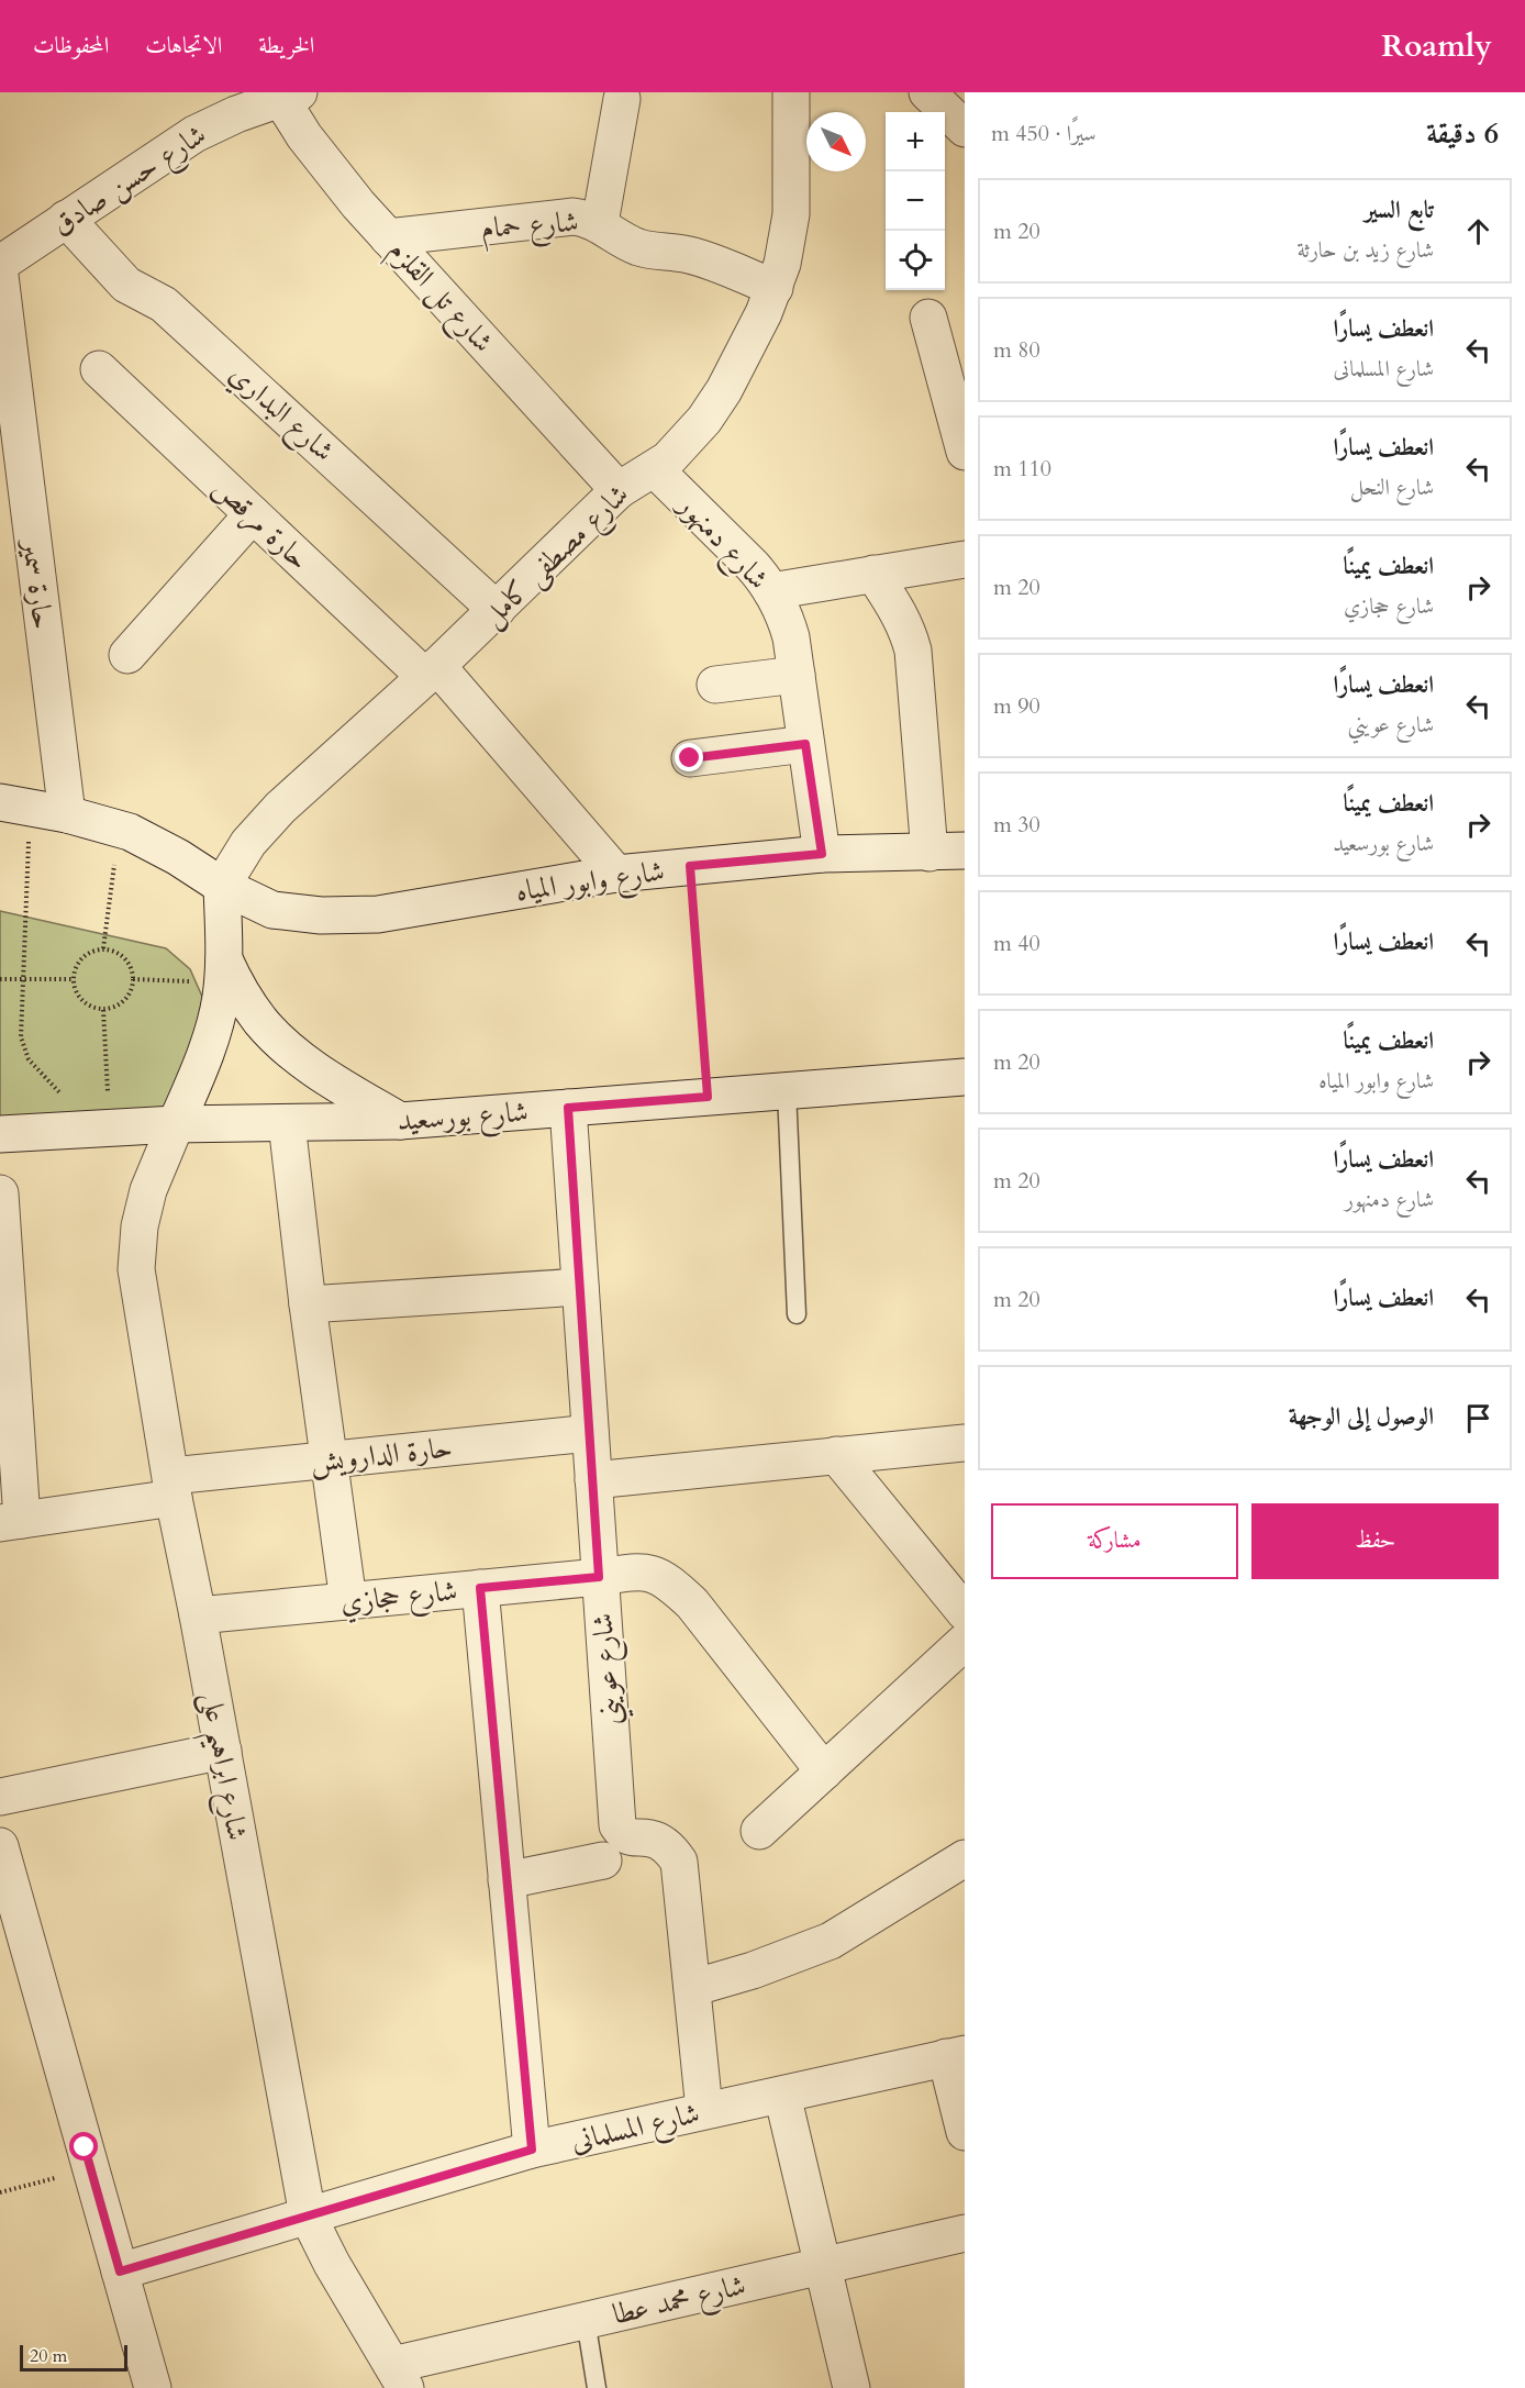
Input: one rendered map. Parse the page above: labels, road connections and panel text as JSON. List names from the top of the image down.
{
  "streets": {
    "street": [
      "شارع حسن صادق",
      "شارع حمام",
      "شارع تل القلزم",
      "شارع البداري",
      "حارة مرقص",
      "شارع دمنهور",
      "شارع مصطفى كامل",
      "حارة سمير",
      "شارع وابور المياه",
      "شارع بورسعيد",
      "حارة الدارويش",
      "شارع حجازي",
      "شارع عويني",
      "شارع ابراهيم على",
      "شارع المسلمانى",
      "شارع محمد عطا"
    ]
  },
  "crossings": [
    ["شارع حسن صادق", "شارع تل القلزم"],
    ["شارع حسن صادق", "شارع البداري"],
    ["شارع حمام", "شارع تل القلزم"],
    ["شارع حمام", "شارع مصطفى كامل"],
    ["شارع تل القلزم", "شارع مصطفى كامل"],
    ["شارع البداري", "شارع مصطفى كامل"],
    ["حارة مرقص", "شارع مصطفى كامل"],
    ["حارة مرقص", "شارع وابور المياه"],
    ["شارع دمنهور", "شارع مصطفى كامل"],
    ["شارع دمنهور", "شارع وابور المياه"],
    ["شارع مصطفى كامل", "شارع وابور المياه"],
    ["شارع بورسعيد", "شارع عويني"],
    ["شارع بورسعيد", "شارع ابراهيم على"],
    ["حارة الدارويش", "شارع عويني"],
    ["حارة الدارويش", "شارع ابراهيم على"],
    ["شارع حجازي", "شارع عويني"],
    ["شارع حجازي", "شارع ابراهيم على"],
    ["شارع عويني", "شارع المسلمانى"],
    ["شارع ابراهيم على", "شارع المسلمانى"],
    ["شارع ابراهيم على", "شارع محمد عطا"]
  ],
  "scale_bar": "20 m",
  "north": "bottom right",
  "page": {
    "header": "Roamly",
    "nav": ["الخريطة", "الاتجاهات", "المحفوظات"],
    "heading": ["6 دقيقة", "سيرًا · 450 m"],
    "map_buttons": ["+", "−"],
    "list": [
      ["تابع السير", "شارع زيد بن حارثة", "20 m"],
      ["انعطف يسارًا", "شارع المسلمانى", "80 m"],
      ["انعطف يسارًا", "شارع النحل", "110 m"],
      ["انعطف يمينًا", "شارع حجازي", "20 m"],
      ["انعطف يسارًا", "شارع عويني", "90 m"],
      ["انعطف يمينًا", "شارع بورسعيد", "30 m"],
      ["انعطف يسارًا", "40 m"],
      ["انعطف يمينًا", "شارع وابور المياه", "20 m"],
      ["انعطف يسارًا", "شارع دمنهور", "20 m"],
      ["انعطف يسارًا", "20 m"],
      "الوصول إلى الوجهة"
    ],
    "buttons": ["حفظ", "مشاركة"],
    "scale": "20 m"
  }
}
